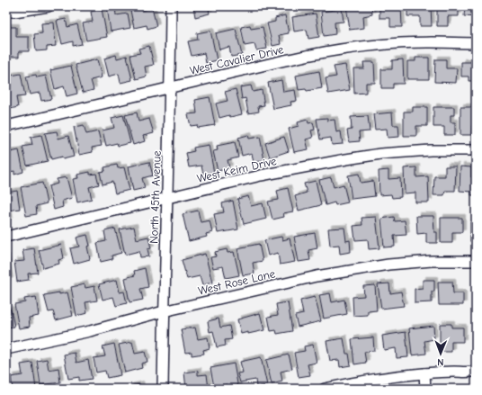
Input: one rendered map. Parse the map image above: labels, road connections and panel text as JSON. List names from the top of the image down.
{
  "streets": {
    "street": [
      "West Cavalier Drive",
      "West Keim Drive",
      "North 45th Avenue",
      "West Rose Lane"
    ]
  },
  "crossings": [
    ["West Cavalier Drive", "North 45th Avenue"],
    ["West Keim Drive", "North 45th Avenue"],
    ["North 45th Avenue", "West Rose Lane"]
  ],
  "north": "bottom"
}
